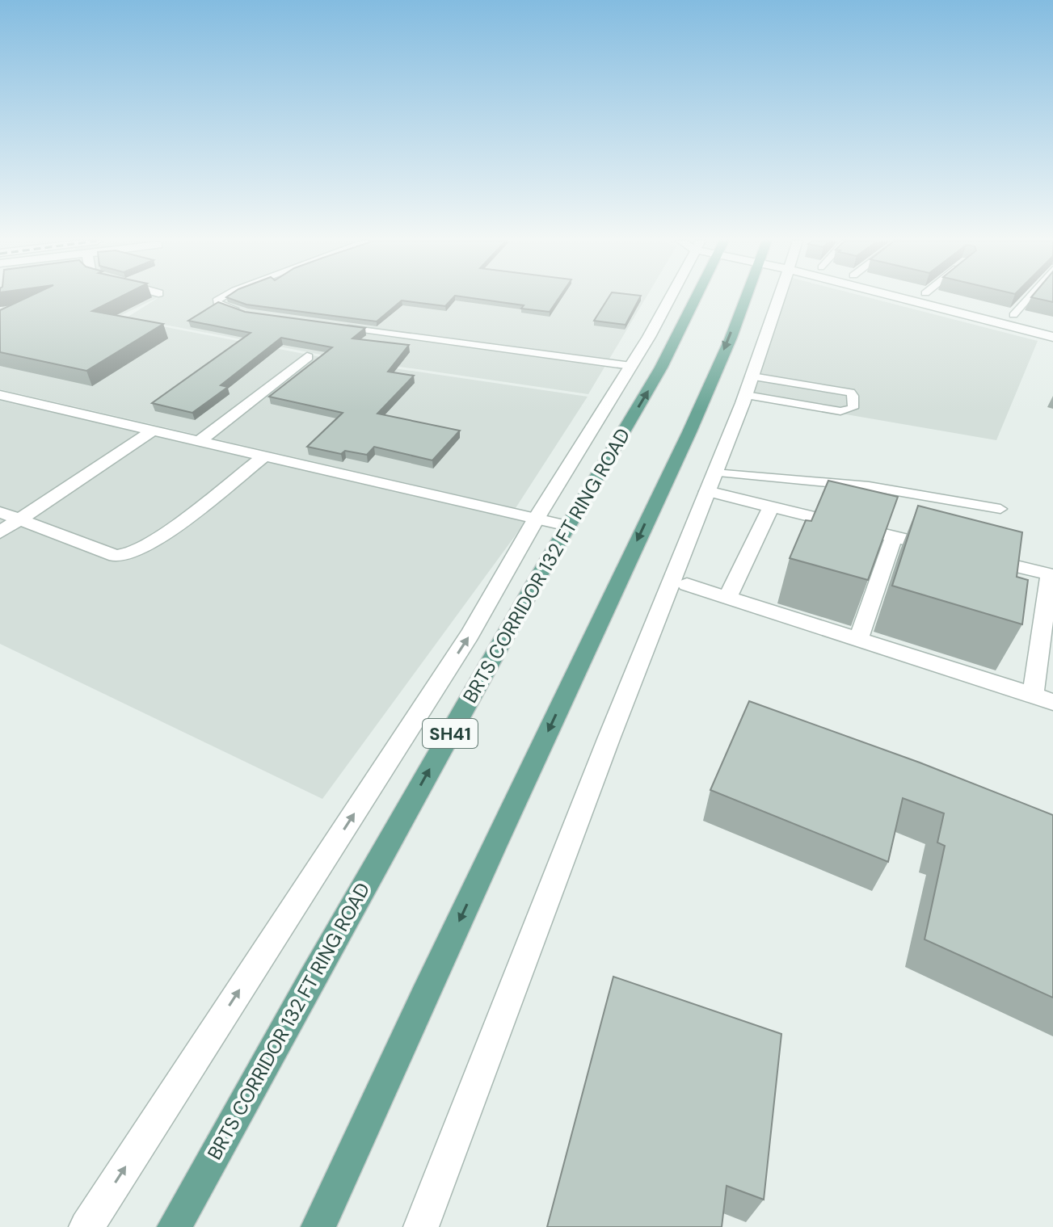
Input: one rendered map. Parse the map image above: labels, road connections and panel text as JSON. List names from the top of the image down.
{
  "streets": {
    "main road": ["BRTS CORRIDOR 132 FT RING ROAD", "SH41"]
  }
}
